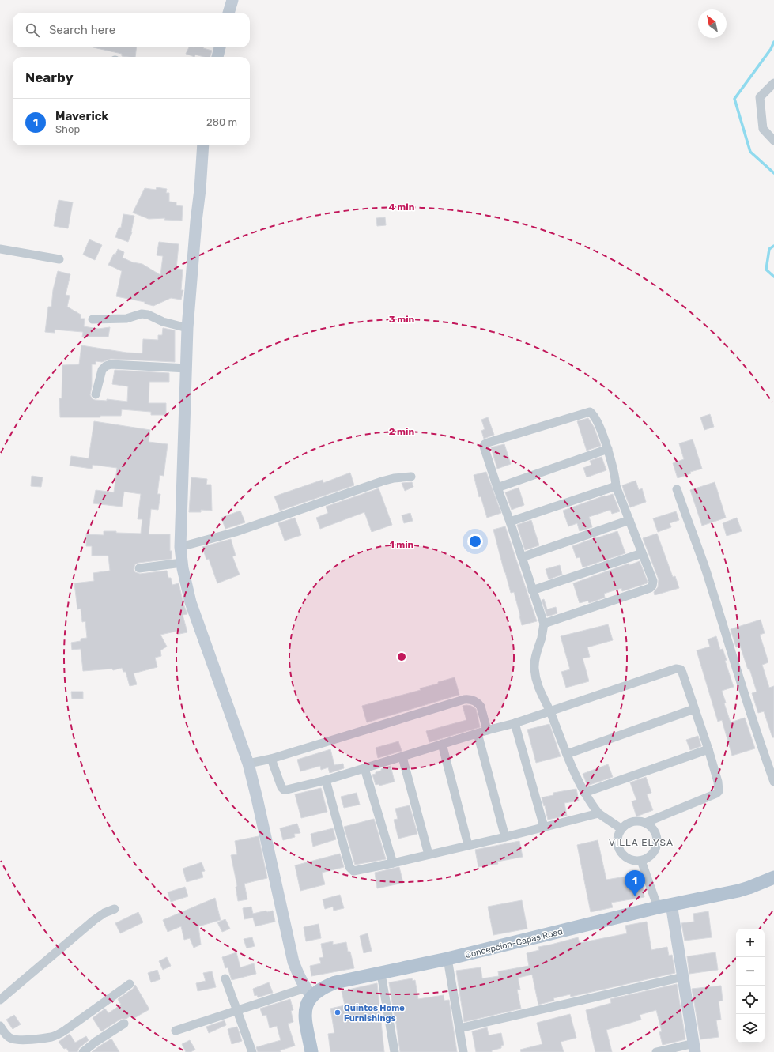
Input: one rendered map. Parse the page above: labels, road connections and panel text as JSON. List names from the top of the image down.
{
  "streets": {
    "main road": ["Concepcion-Capas Road"]
  },
  "districts": ["VILLA ELYSA"],
  "places": ["Quintos Home Furnishings"],
  "north": "top left",
  "page": {
    "search": "Search here",
    "heading": "Nearby",
    "list": [
      {
        "mark": "1",
        "name": "Maverick",
        "note": "Shop",
        "value": "280 m"
      }
    ],
    "pins": "1",
    "map_buttons": ["+", "−"]
  },
  "rings": [
    "4 min",
    "3 min",
    "2 min",
    "1 min"
  ]
}
